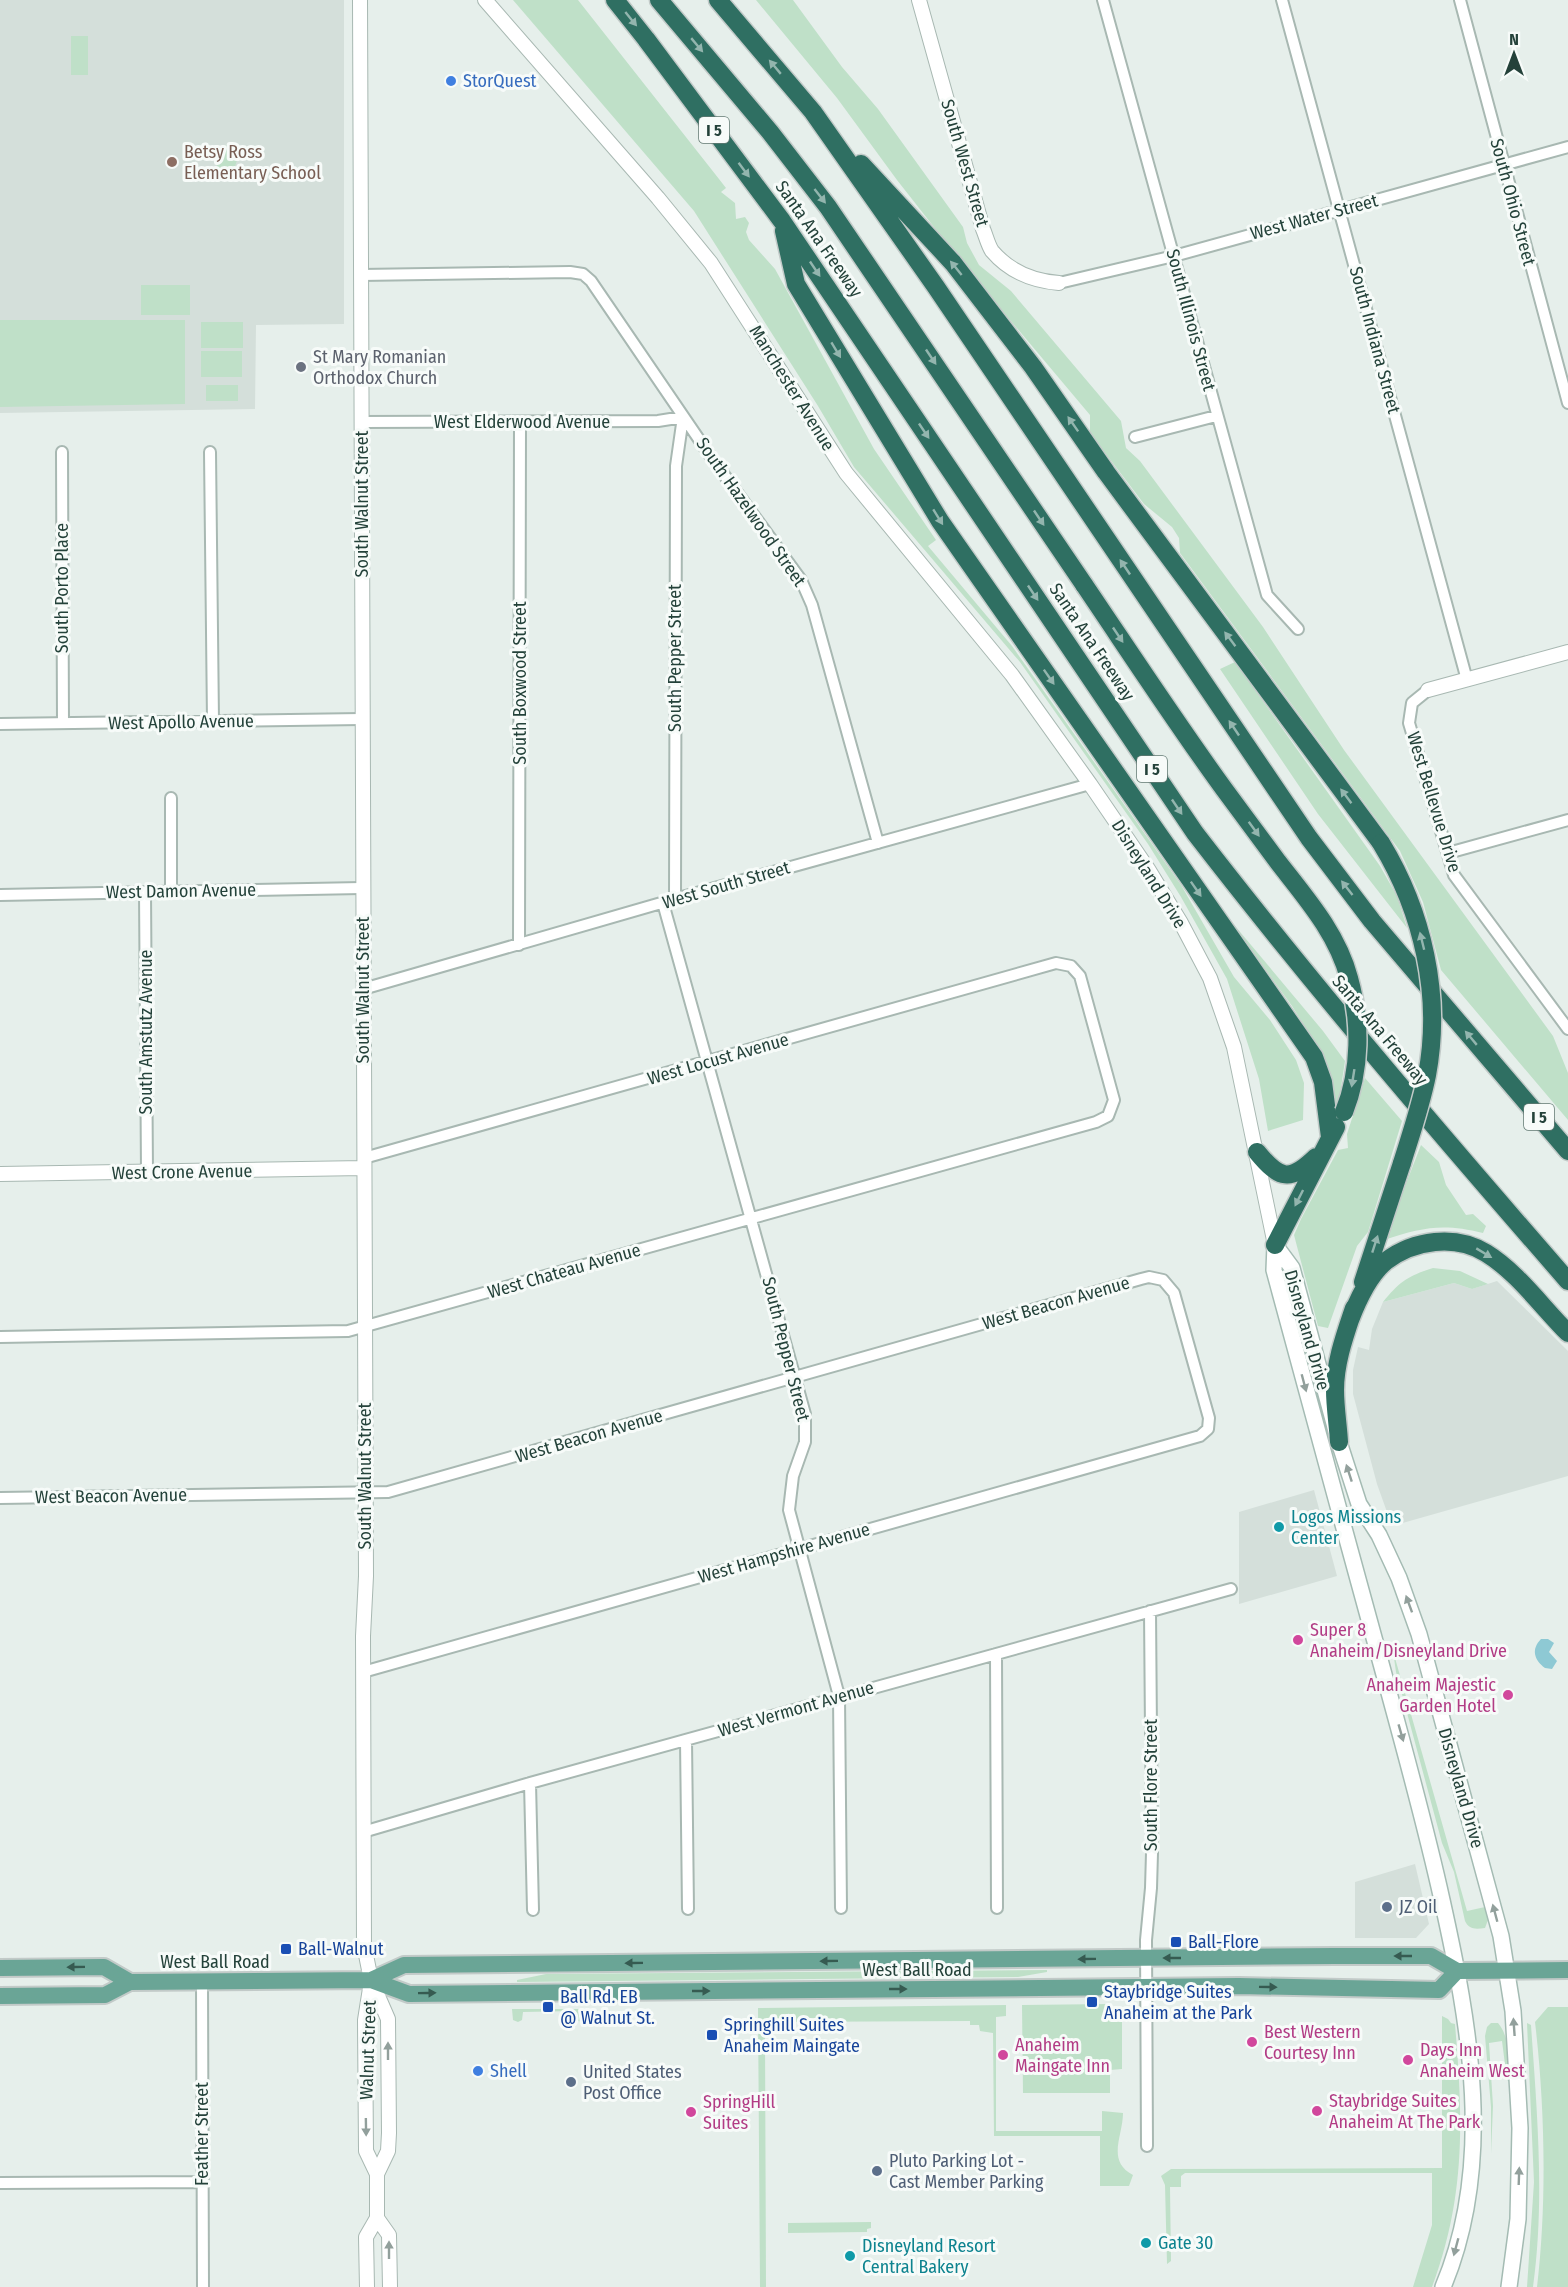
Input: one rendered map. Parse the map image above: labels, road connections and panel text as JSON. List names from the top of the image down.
{
  "streets": {
    "highway": ["I 5", "Santa Ana Freeway"],
    "main road": ["Disneyland Drive", "West Ball Road"],
    "street": [
      "South West Street",
      "South Ohio Street",
      "West Water Street",
      "South Illinois Street",
      "South Indiana Street",
      "Manchester Avenue",
      "West Elderwood Avenue",
      "South Walnut Street",
      "South Hazelwood Street",
      "South Porto Place",
      "South Pepper Street",
      "South Boxwood Street",
      "West Apollo Avenue",
      "West Bellevue Drive",
      "West South Street",
      "West Damon Avenue",
      "South Amstutz Avenue",
      "West Locust Avenue",
      "West Crone Avenue",
      "West Chateau Avenue",
      "West Beacon Avenue",
      "West Hampshire Avenue",
      "West Vermont Avenue",
      "South Flore Street",
      "Walnut Street",
      "Feather Street"
    ]
  },
  "crossings": [
    ["South West Street", "West Water Street"],
    ["South Ohio Street", "West Water Street"],
    ["West Water Street", "South Illinois Street"],
    ["West Water Street", "South Indiana Street"],
    ["Manchester Avenue", "Disneyland Drive"],
    ["Manchester Avenue", "West South Street"],
    ["West Elderwood Avenue", "South Walnut Street"],
    ["West Elderwood Avenue", "South Hazelwood Street"],
    ["West Elderwood Avenue", "South Pepper Street"],
    ["West Elderwood Avenue", "South Boxwood Street"],
    ["South Walnut Street", "South Hazelwood Street"],
    ["South Walnut Street", "West Apollo Avenue"],
    ["South Walnut Street", "West South Street"],
    ["South Walnut Street", "West Damon Avenue"],
    ["South Walnut Street", "West Locust Avenue"],
    ["South Walnut Street", "West Crone Avenue"],
    ["South Walnut Street", "West Chateau Avenue"],
    ["South Walnut Street", "West Beacon Avenue"],
    ["South Walnut Street", "West Hampshire Avenue"],
    ["South Walnut Street", "West Vermont Avenue"],
    ["South Walnut Street", "West Ball Road"],
    ["South Walnut Street", "Walnut Street"],
    ["South Hazelwood Street", "South Pepper Street"],
    ["South Hazelwood Street", "West South Street"],
    ["South Porto Place", "West Apollo Avenue"],
    ["South Pepper Street", "West South Street"],
    ["South Pepper Street", "West Locust Avenue"],
    ["South Pepper Street", "West Chateau Avenue"],
    ["South Pepper Street", "West Beacon Avenue"],
    ["South Pepper Street", "West Hampshire Avenue"],
    ["South Pepper Street", "West Vermont Avenue"],
    ["South Boxwood Street", "West South Street"],
    ["Disneyland Drive", "West South Street"],
    ["Disneyland Drive", "West Ball Road"],
    ["West Damon Avenue", "South Amstutz Avenue"],
    ["South Amstutz Avenue", "West Crone Avenue"],
    ["West Locust Avenue", "West Crone Avenue"],
    ["West Locust Avenue", "West Chateau Avenue"],
    ["West Beacon Avenue", "West Hampshire Avenue"],
    ["West Vermont Avenue", "South Flore Street"],
    ["South Flore Street", "West Ball Road"],
    ["West Ball Road", "Walnut Street"],
    ["West Ball Road", "Feather Street"]
  ],
  "places": {
    "other": [
      "StorQuest",
      "Betsy Ross Elementary School",
      "St Mary Romanian Orthodox Church",
      "Logos Missions Center",
      "Super 8 Anaheim/Disneyland Drive",
      "Anaheim Majestic Garden Hotel",
      "JZ Oil",
      "Best Western Courtesy Inn",
      "Anaheim Maingate Inn",
      "Days Inn Anaheim West",
      "Shell",
      "United States Post Office",
      "Staybridge Suites Anaheim At The Park",
      "SpringHill Suites",
      "Pluto Parking Lot - Cast Member Parking",
      "Gate 30",
      "Disneyland Resort Central Bakery"
    ],
    "transit": [
      "Ball-Flore",
      "Ball-Walnut",
      "Staybridge Suites Anaheim at the Park",
      "Ball Rd. EB @ Walnut St.",
      "Springhill Suites Anaheim Maingate"
    ]
  },
  "north": "top"
}
